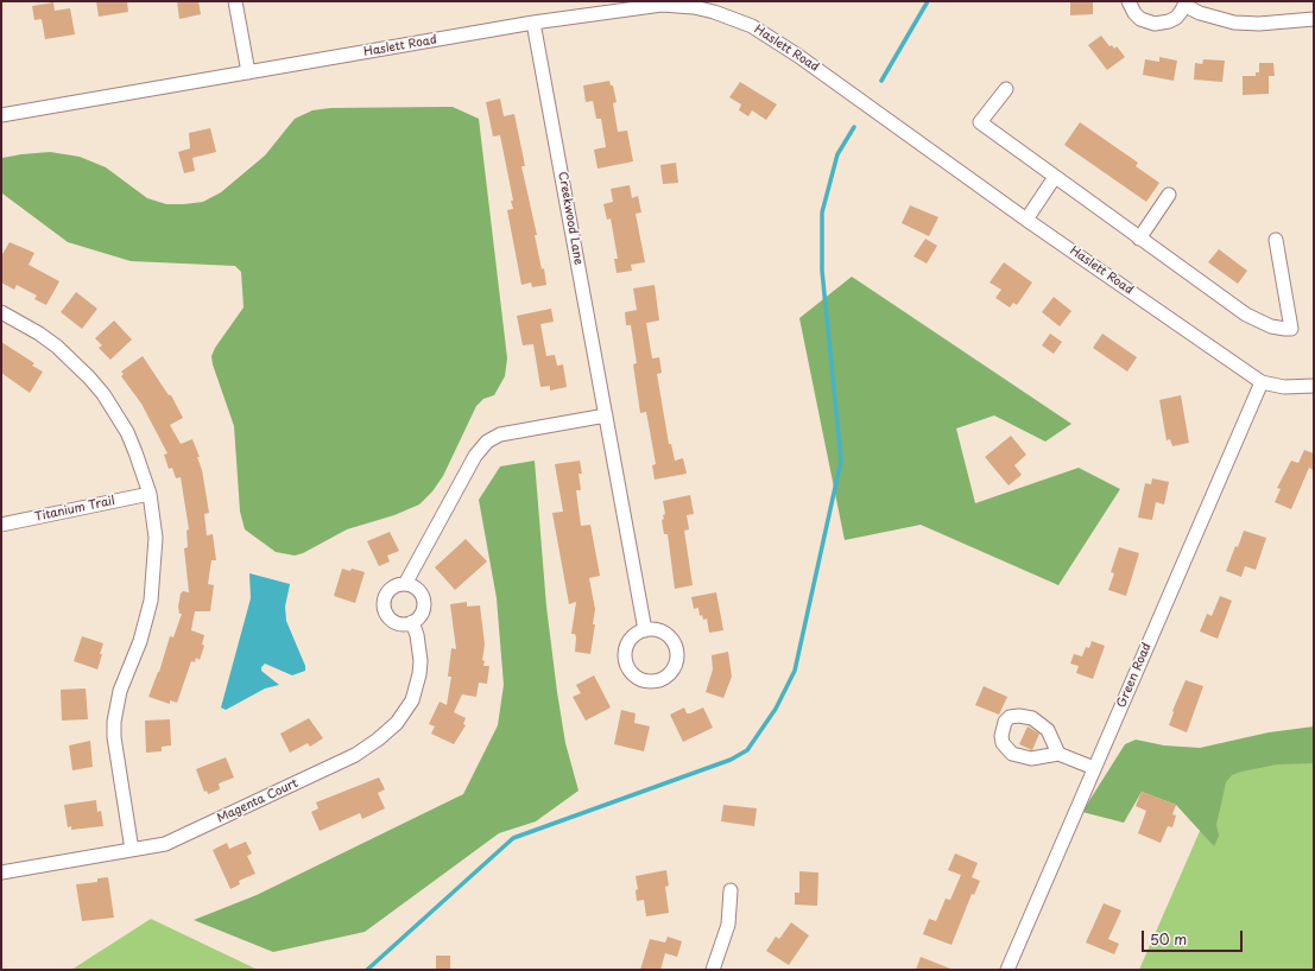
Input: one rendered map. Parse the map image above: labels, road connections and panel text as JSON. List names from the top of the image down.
{
  "streets": {
    "street": [
      "Haslett Road",
      "Creekwood Lane",
      "Titanium Trail",
      "Green Road",
      "Magenta Court"
    ]
  },
  "crossings": [
    ["Haslett Road", "Creekwood Lane"],
    ["Haslett Road", "Green Road"]
  ],
  "scale_bar": "50 m"
}
